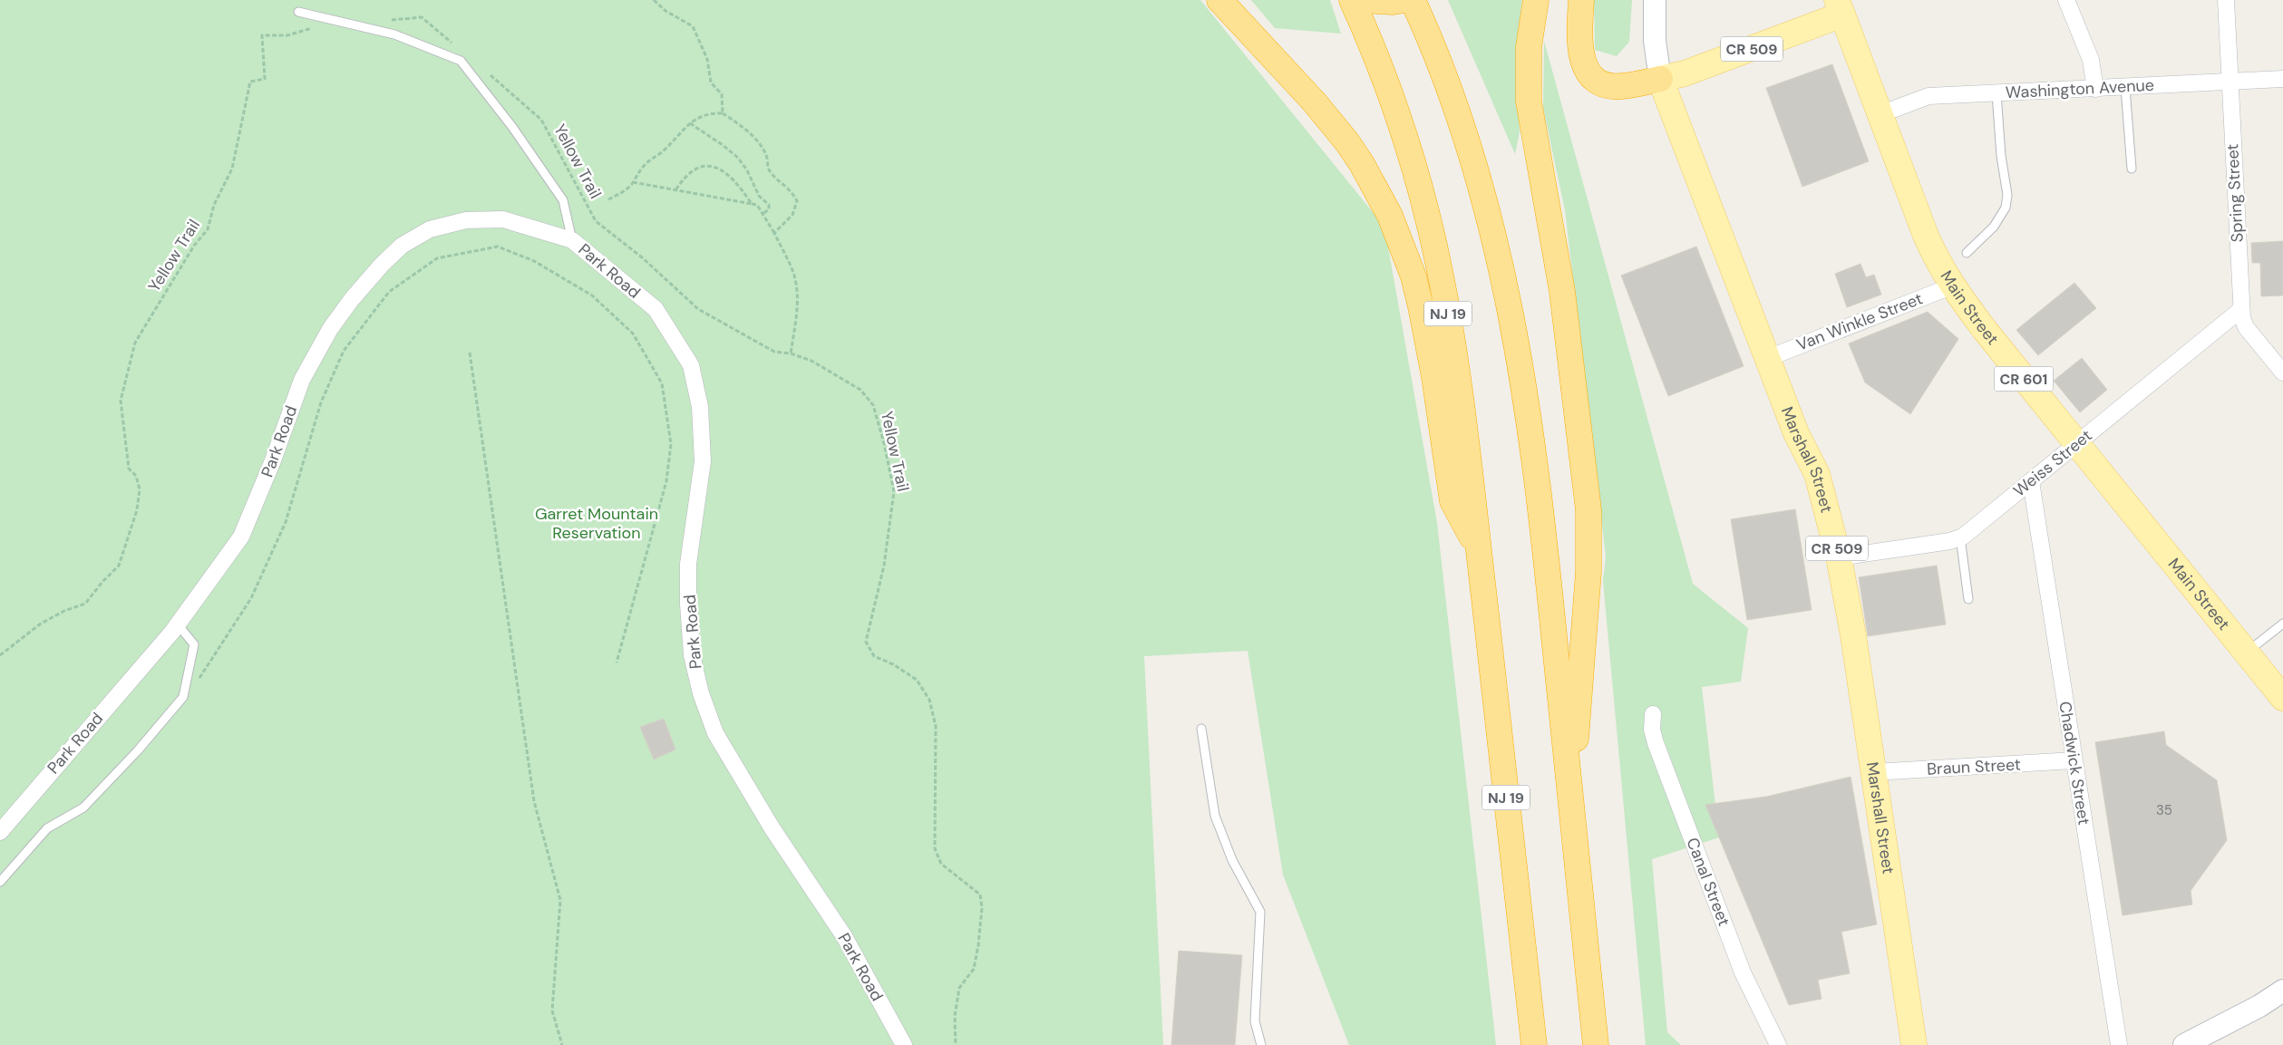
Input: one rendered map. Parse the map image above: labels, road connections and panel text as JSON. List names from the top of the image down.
{
  "streets": {
    "highway": ["NJ 19"],
    "main road": [
      "CR 509",
      "Main Street",
      "CR 601",
      "Marshall Street"
    ],
    "street": [
      "Washington Avenue",
      "Spring Street",
      "Park Road",
      "Van Winkle Street",
      "Weiss Street",
      "Chadwick Street",
      "Braun Street",
      "Canal Street"
    ],
    "path": ["Yellow Trail"]
  },
  "crossings": [
    ["CR 509", "Main Street"],
    ["CR 509", "Marshall Street"],
    ["Washington Avenue", "Spring Street"],
    ["Washington Avenue", "Main Street"],
    ["Spring Street", "Weiss Street"],
    ["Main Street", "Van Winkle Street"],
    ["Main Street", "Weiss Street"],
    ["Van Winkle Street", "Marshall Street"],
    ["Marshall Street", "Weiss Street"],
    ["Marshall Street", "Braun Street"],
    ["Weiss Street", "Chadwick Street"],
    ["Chadwick Street", "Braun Street"]
  ],
  "parks": ["Garret Mountain Reservation"],
  "house_numbers": ["35"]
}
